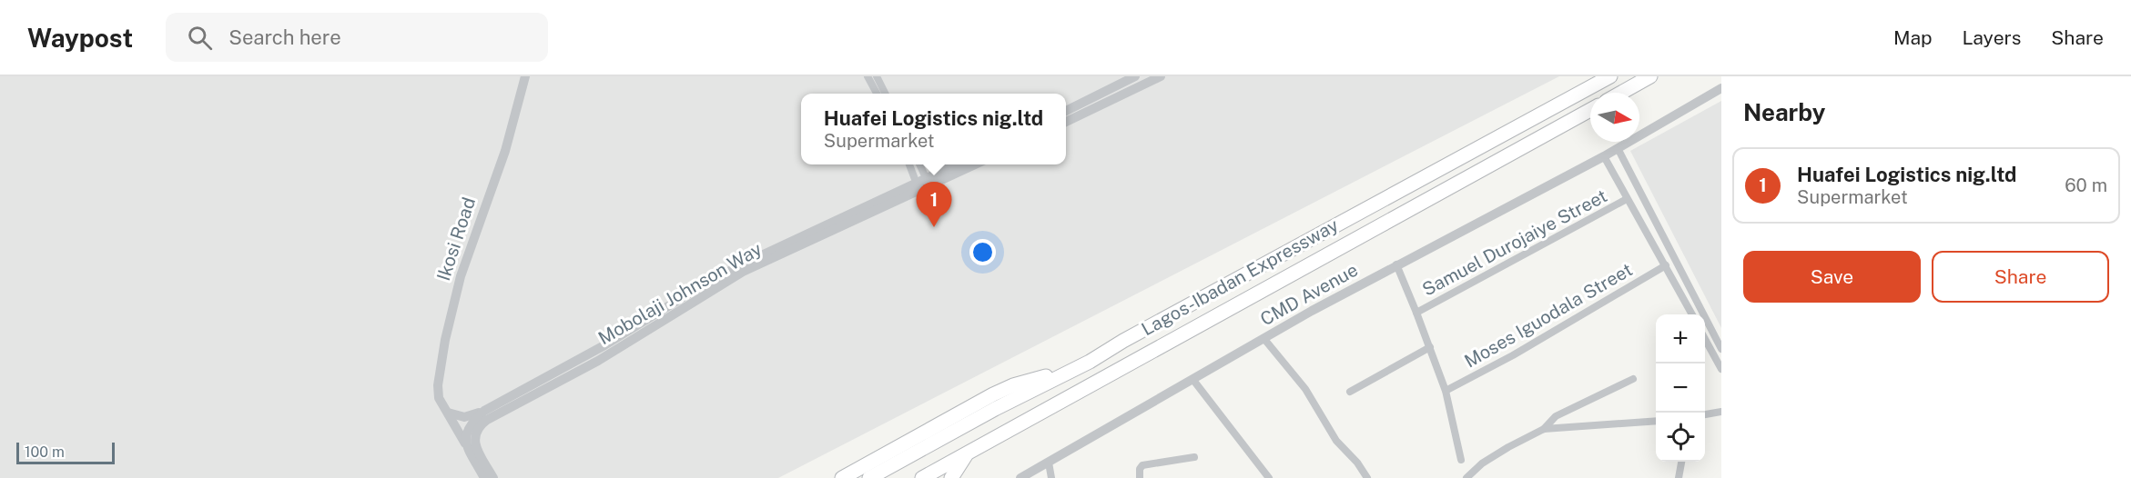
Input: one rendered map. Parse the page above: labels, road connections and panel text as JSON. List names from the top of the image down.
{
  "streets": {
    "highway": ["Lagos-Ibadan Expressway"],
    "street": [
      "Ikosi Road",
      "Samuel Durojaiye Street",
      "Mobolaji Johnson Way",
      "CMD Avenue",
      "Moses Iguodala Street"
    ]
  },
  "scale_bar": "100 m",
  "north": "right",
  "page": {
    "header": "Waypost",
    "search": "Search here",
    "nav": ["Map", "Layers", "Share"],
    "heading": "Nearby",
    "popup": ["Huafei Logistics nig.ltd", "Supermarket"],
    "list": [
      {
        "mark": "1",
        "name": "Huafei Logistics nig.ltd",
        "note": "Supermarket",
        "value": "60 m"
      }
    ],
    "pins": "1",
    "buttons": ["Save", "Share"],
    "map_buttons": ["+", "−"],
    "scale": "100 m"
  }
}
